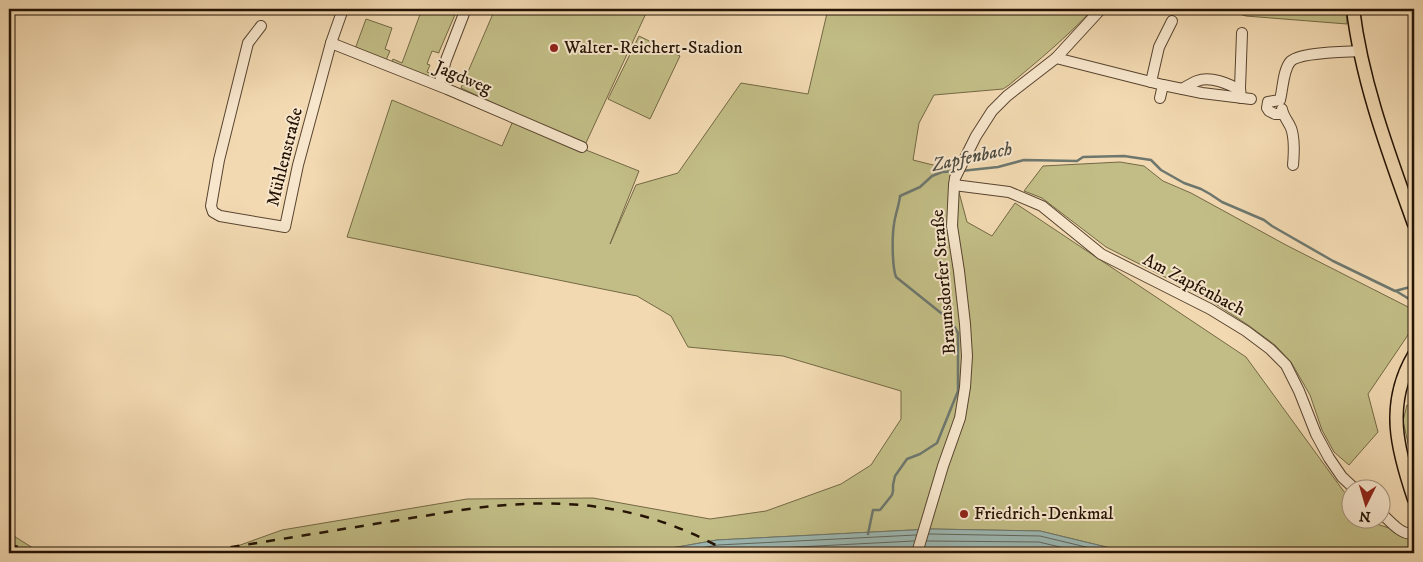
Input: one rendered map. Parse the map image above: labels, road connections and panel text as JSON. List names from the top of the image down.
{
  "streets": {
    "street": [
      "Jagdweg",
      "Mühlenstraße",
      "Braunsdorfer Straße",
      "Am Zapfenbach"
    ]
  },
  "crossings": [
    ["Jagdweg", "Mühlenstraße"],
    ["Braunsdorfer Straße", "Am Zapfenbach"]
  ],
  "water": ["Zapfenbach"],
  "places": ["Walter-Reichert-Stadion", "Friedrich-Denkmal"],
  "north": "bottom"
}
